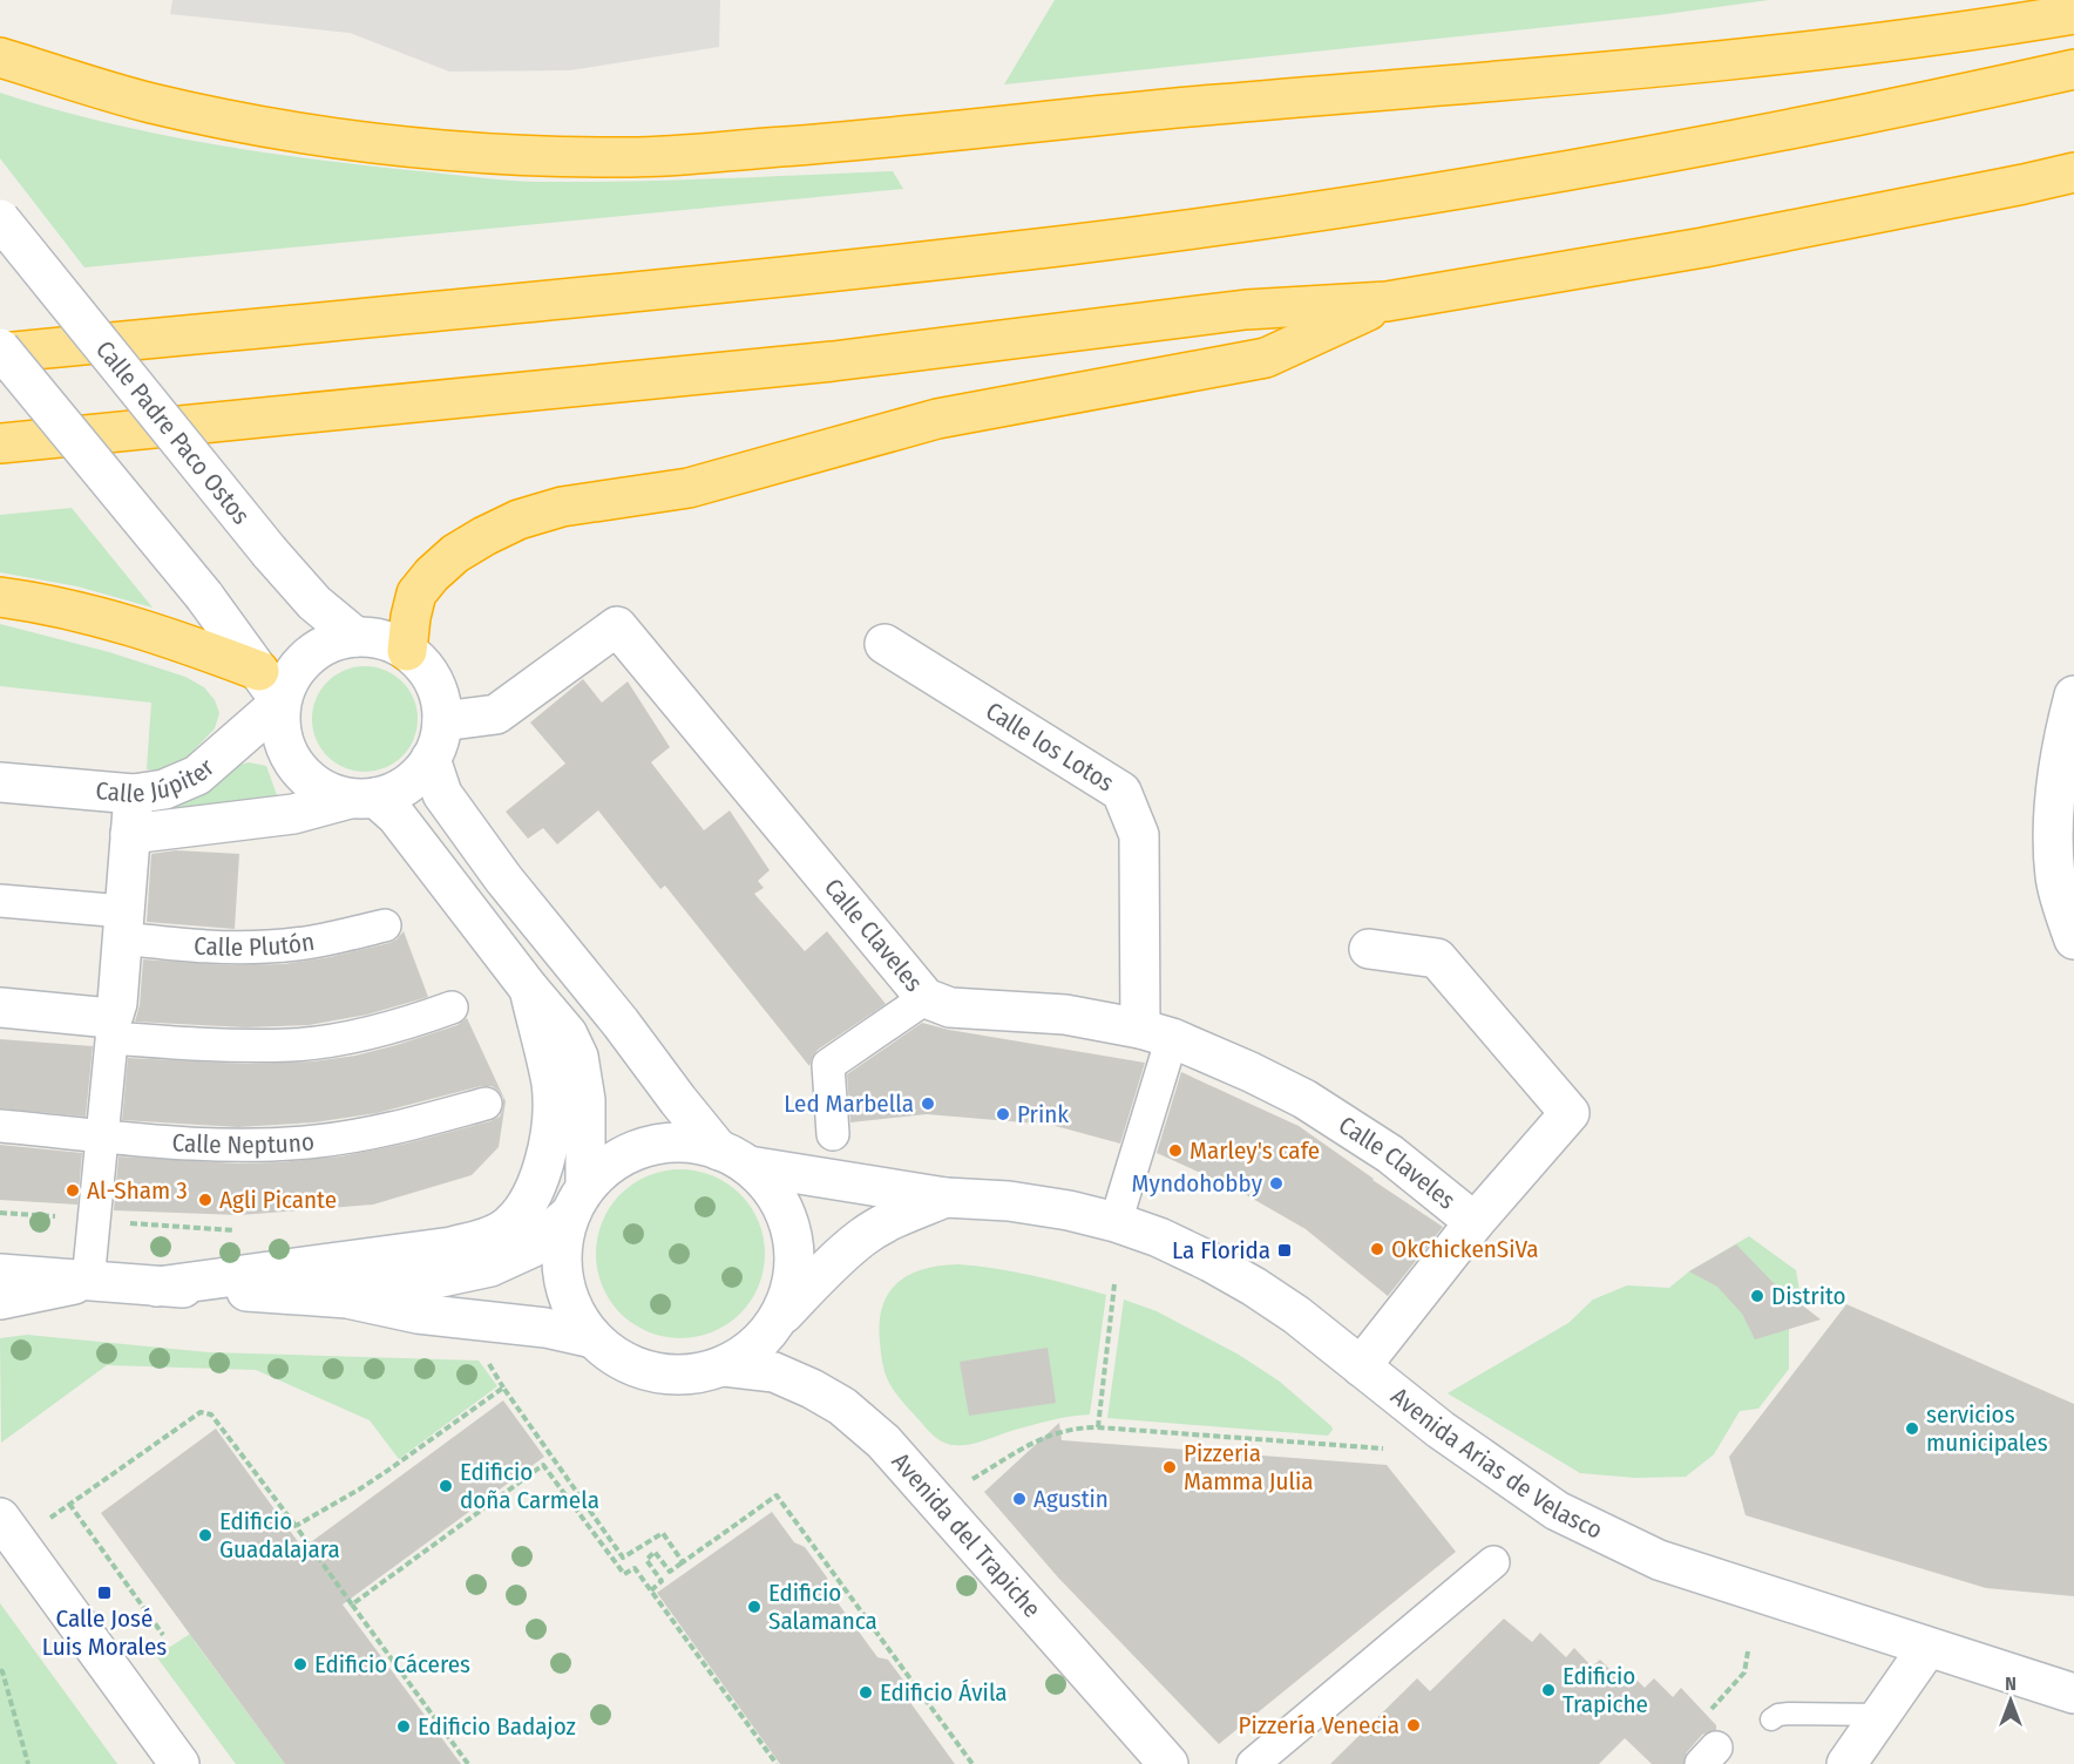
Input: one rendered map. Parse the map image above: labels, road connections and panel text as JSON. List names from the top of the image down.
{
  "streets": {
    "main road": [
      "Calle Padre Paco Ostos",
      "Calle los Lotos",
      "Calle Júpiter",
      "Calle Claveles",
      "Avenida Arias de Velasco",
      "Avenida del Trapiche"
    ],
    "street": ["Calle Plutón", "Calle Neptuno"]
  },
  "crossings": [
    ["Calle Padre Paco Ostos", "Calle Júpiter"],
    ["Calle Padre Paco Ostos", "Calle Claveles"],
    ["Calle los Lotos", "Calle Claveles"],
    ["Calle Júpiter", "Calle Claveles"],
    ["Avenida Arias de Velasco", "Avenida del Trapiche"]
  ],
  "places": {
    "other": [
      "Led Marbella",
      "Prink",
      "Marley's cafe",
      "Myndohobby",
      "Al-Sham 3",
      "Agli Picante",
      "OkChickenSiVa",
      "Distrito",
      "servicios municipales",
      "Pizzeria Mamma Julia",
      "Edificio doña Carmela",
      "Agustin",
      "Edificio Guadalajara",
      "Edificio Salamanca",
      "Edificio Cáceres",
      "Edificio Trapiche",
      "Edificio Ávila",
      "Pizzería Venecia",
      "Edificio Badajoz"
    ],
    "transit": ["La Florida", "Calle José Luis Morales"]
  },
  "north": "top"
}
